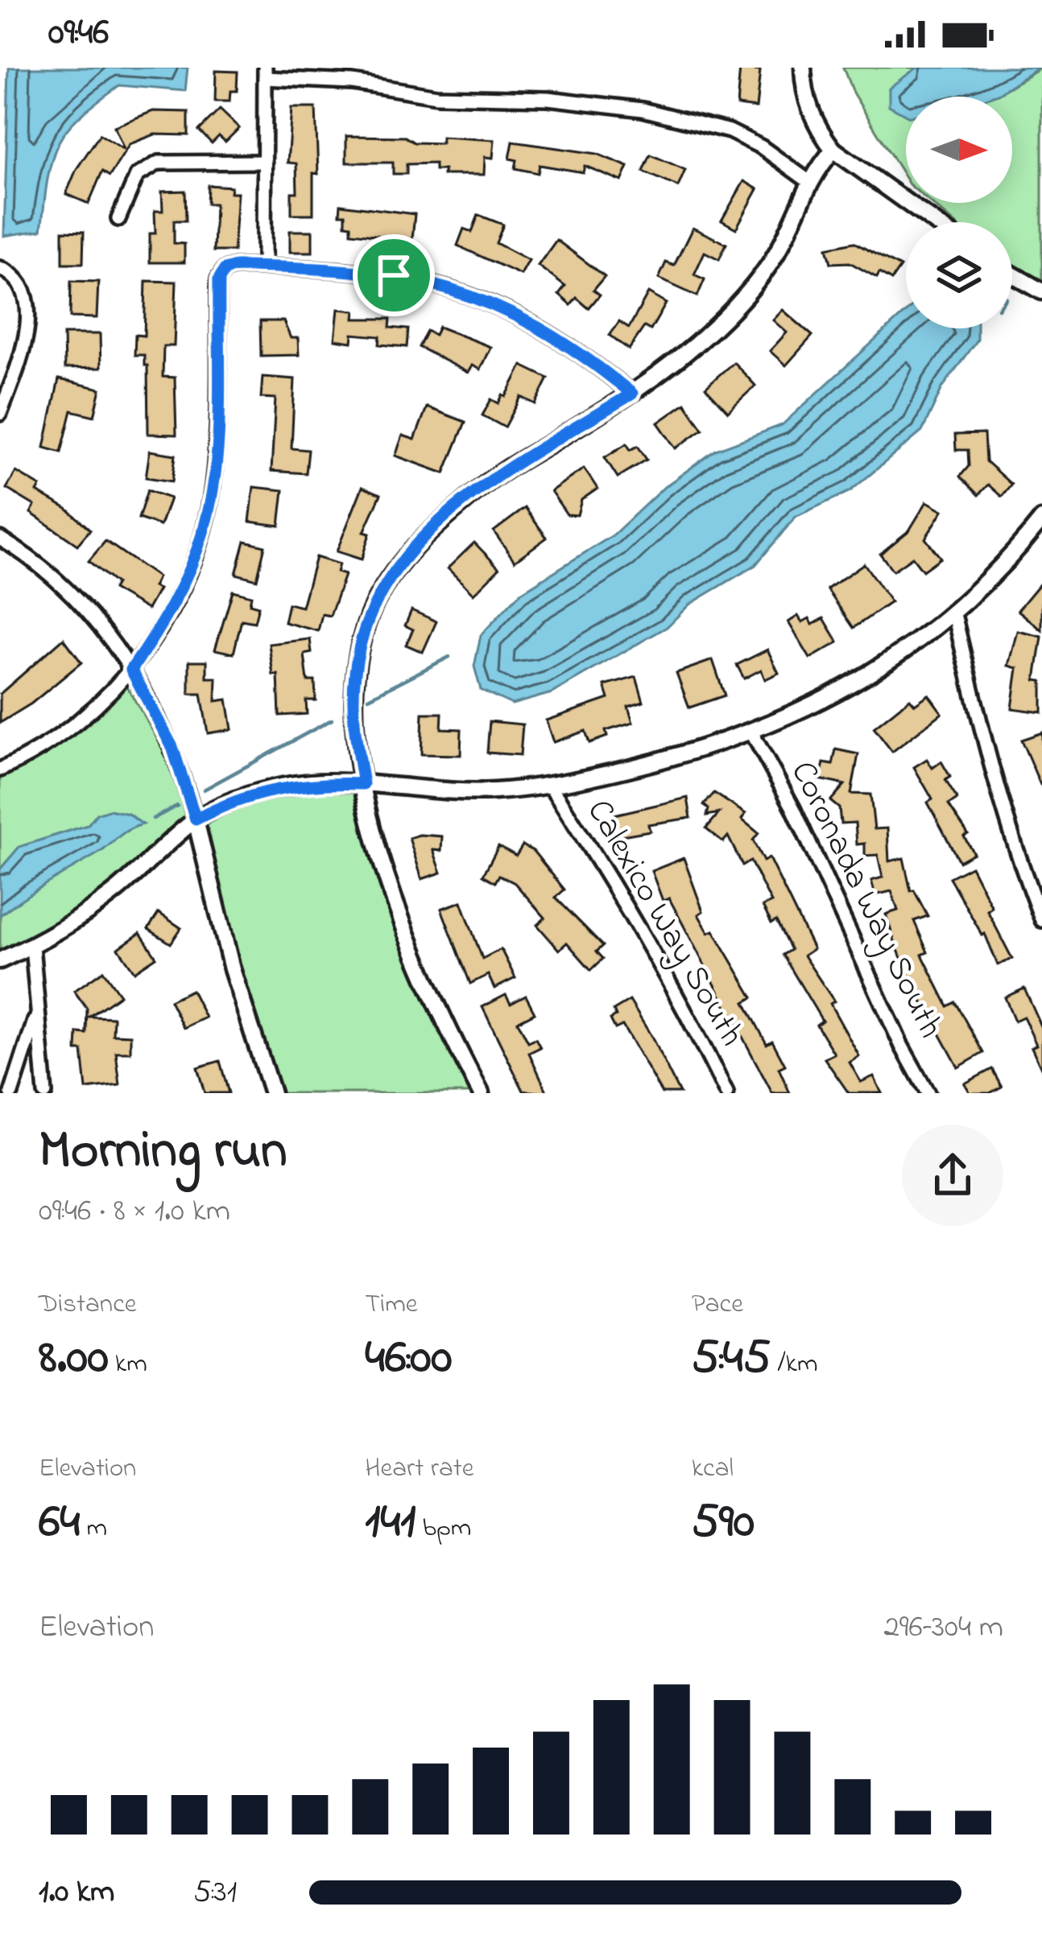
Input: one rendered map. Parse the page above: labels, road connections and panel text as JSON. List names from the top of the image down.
{
  "streets": {
    "street": ["Coronada Way South", "Calexico Way South"]
  },
  "north": "right",
  "page": {
    "status": "09:46",
    "heading": ["Morning run", "09:46 · 8 × 1.0 km"],
    "stats": [
      ["Distance", "8.00 km"],
      ["Time", "46:00"],
      ["Pace", "5:45 /km"],
      ["Elevation", "64 m"],
      ["Heart rate", "141 bpm"],
      ["kcal", "590"]
    ],
    "chart": ["Elevation", "296–304 m"],
    "list": [
      {
        "name": "1.0 km",
        "note": "5:31"
      }
    ]
  }
}
